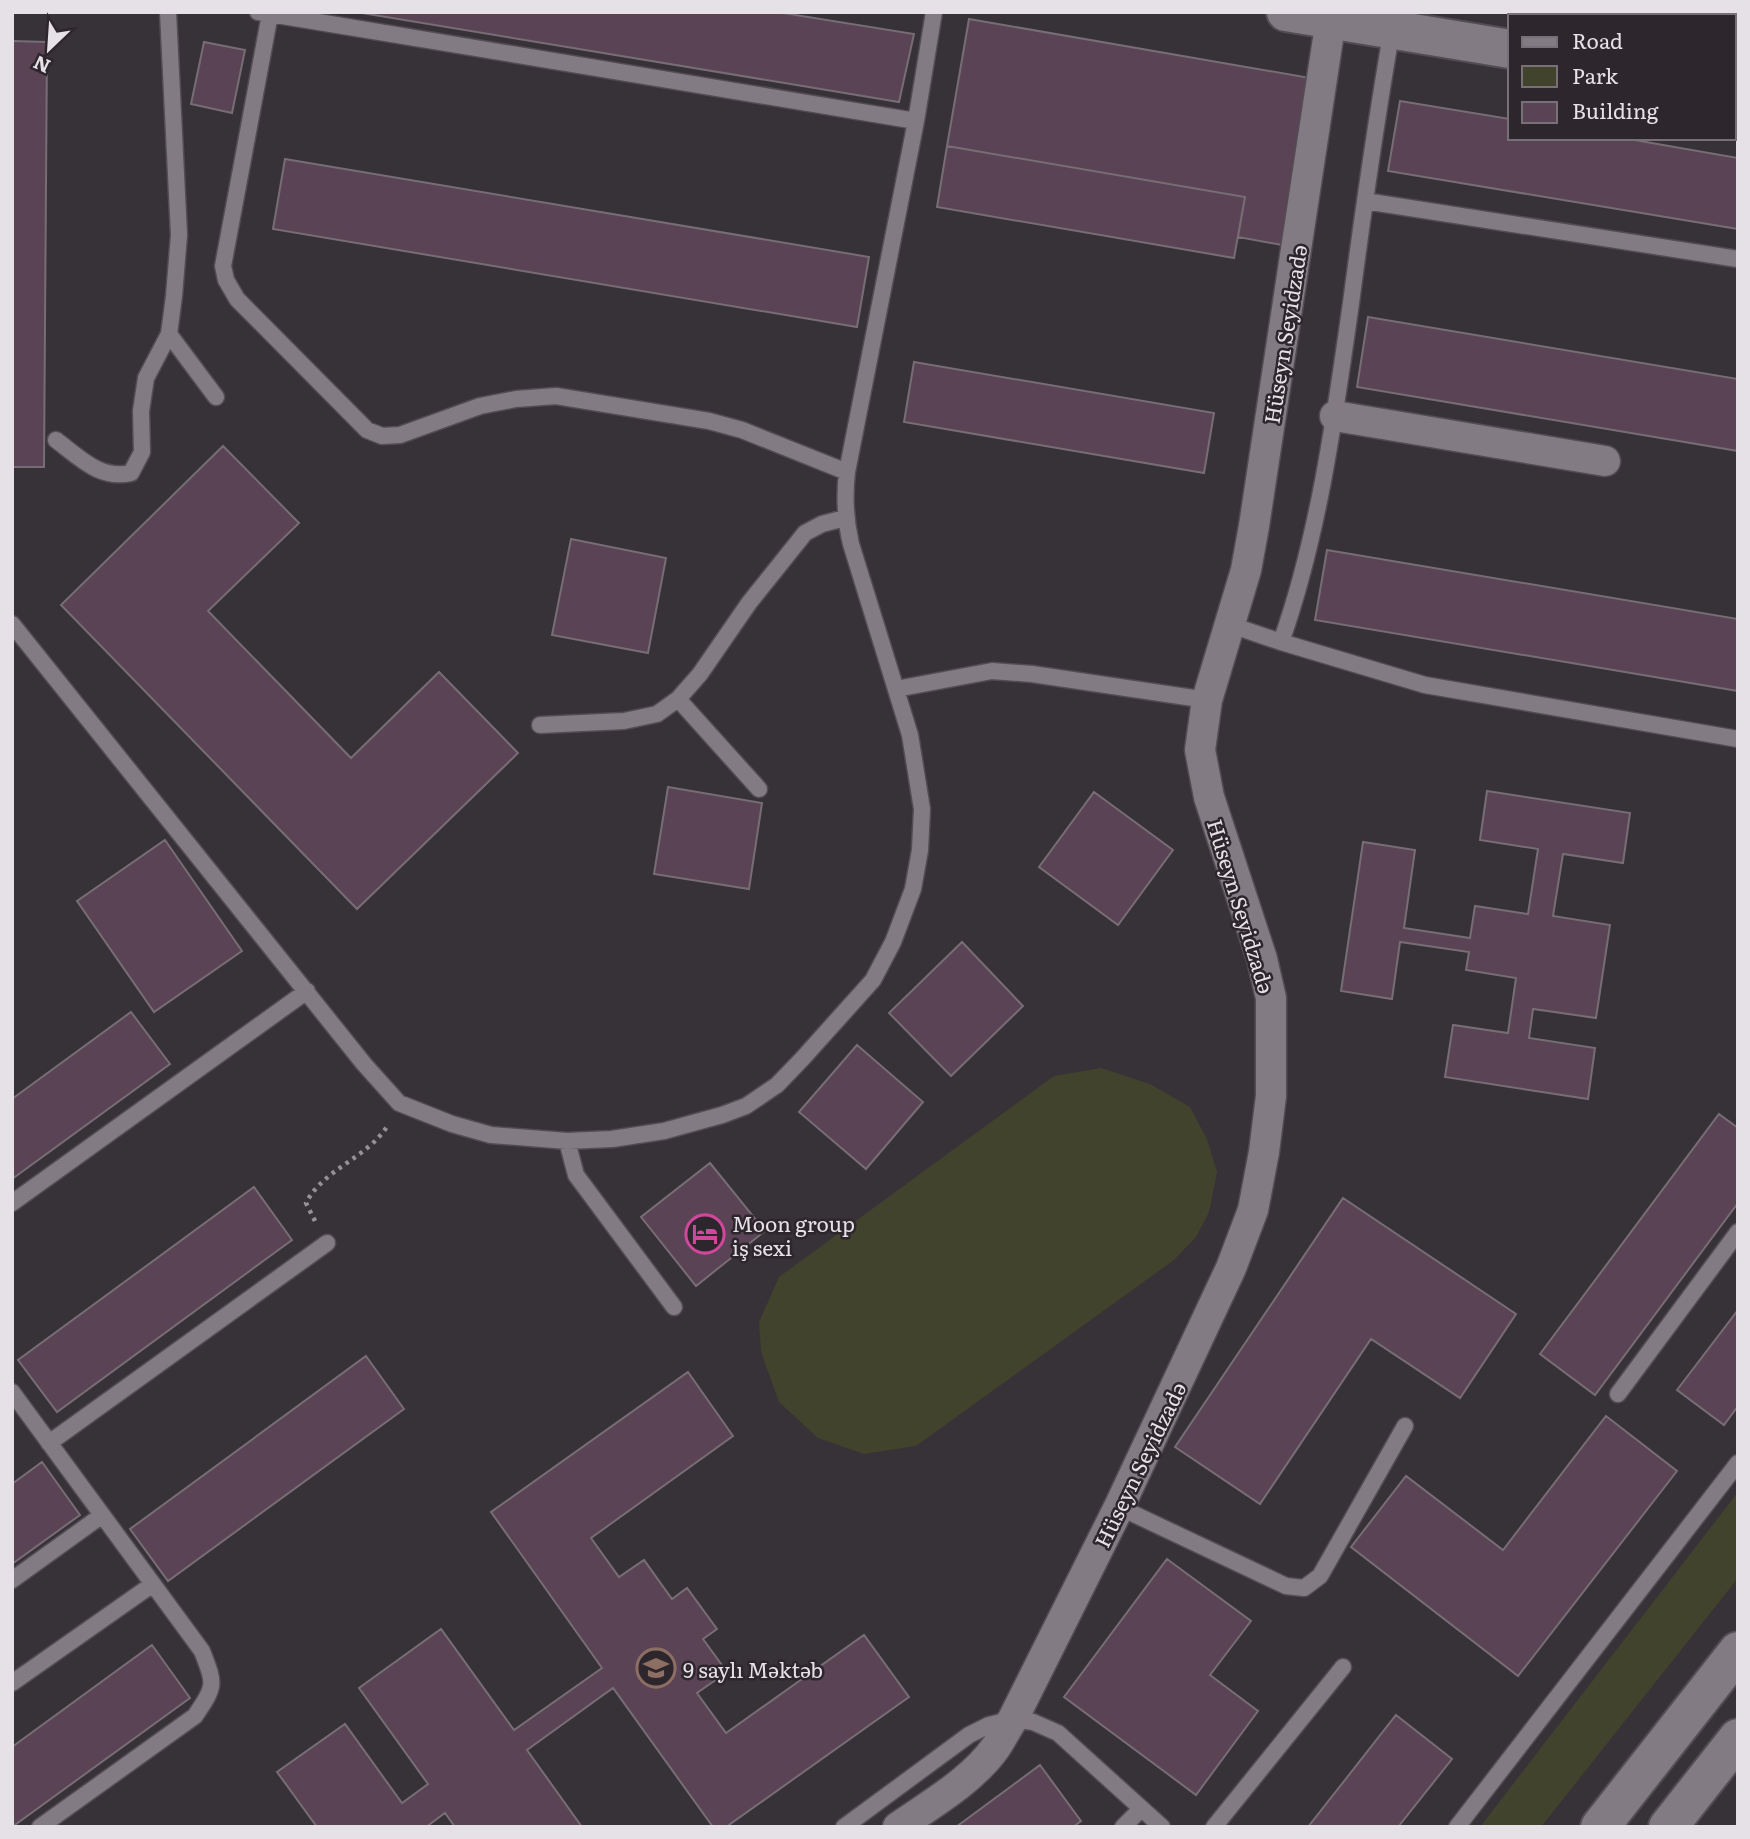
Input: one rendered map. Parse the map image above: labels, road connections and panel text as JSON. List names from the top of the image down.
{
  "streets": {
    "street": ["Hüseyn Seyidzadə"]
  },
  "places": {
    "hotel": ["Moon group iş sexi"],
    "school or university": ["9 saylı Məktəb"]
  },
  "legend": ["Road", "Park", "Building"],
  "north": "bottom left"
}
